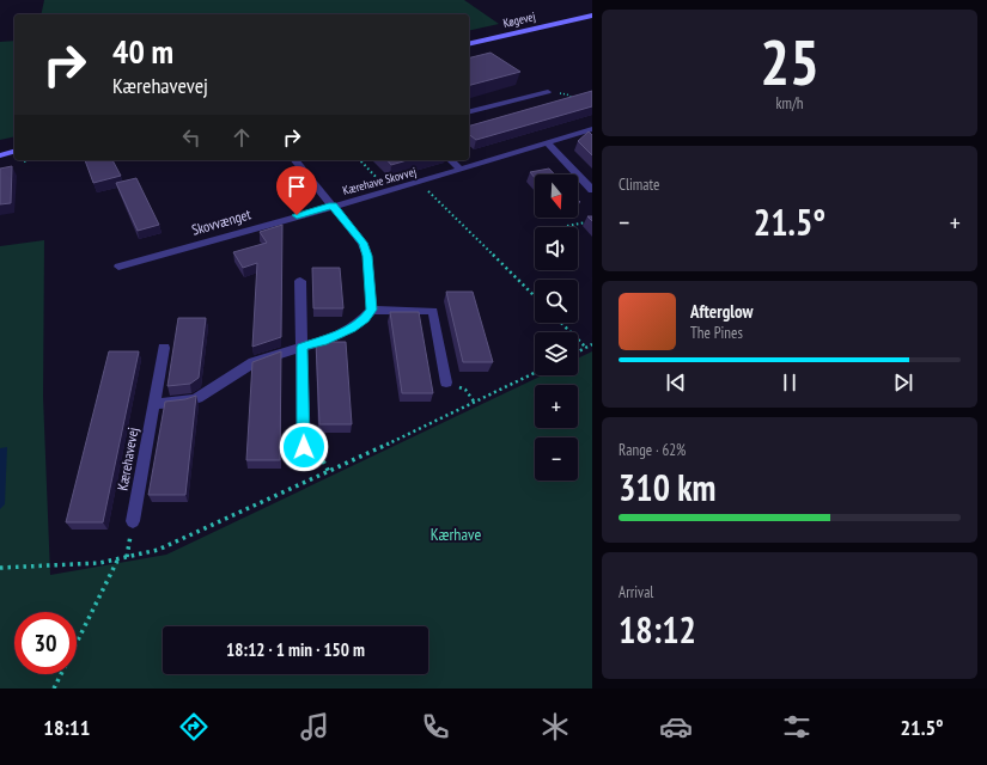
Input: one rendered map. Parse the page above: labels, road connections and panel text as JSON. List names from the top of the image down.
{
  "streets": {
    "main road": ["Køgevej"],
    "street": ["Kærehave Skovvej", "Skovvænget", "Kærehavevej"]
  },
  "crossings": [
    ["Kærehave Skovvej", "Skovvænget"]
  ],
  "parks": ["Kærhave"],
  "north": "bottom",
  "page": {
    "tile": [
      ["25", "km/h"],
      "Climate",
      ["Range · 62%", "310 km"],
      ["Arrival", "18:12"]
    ],
    "turn": ["40 m", "Kærehavevej"],
    "map_buttons": ["+", "−"],
    "heat": ["−", "21.5°", "+"],
    "song": ["Afterglow", "The Pines"],
    "limit": "30",
    "trip": "18:12 · 1 min · 150 m",
    "tabs": ["18:11", "21.5°"]
  }
}
